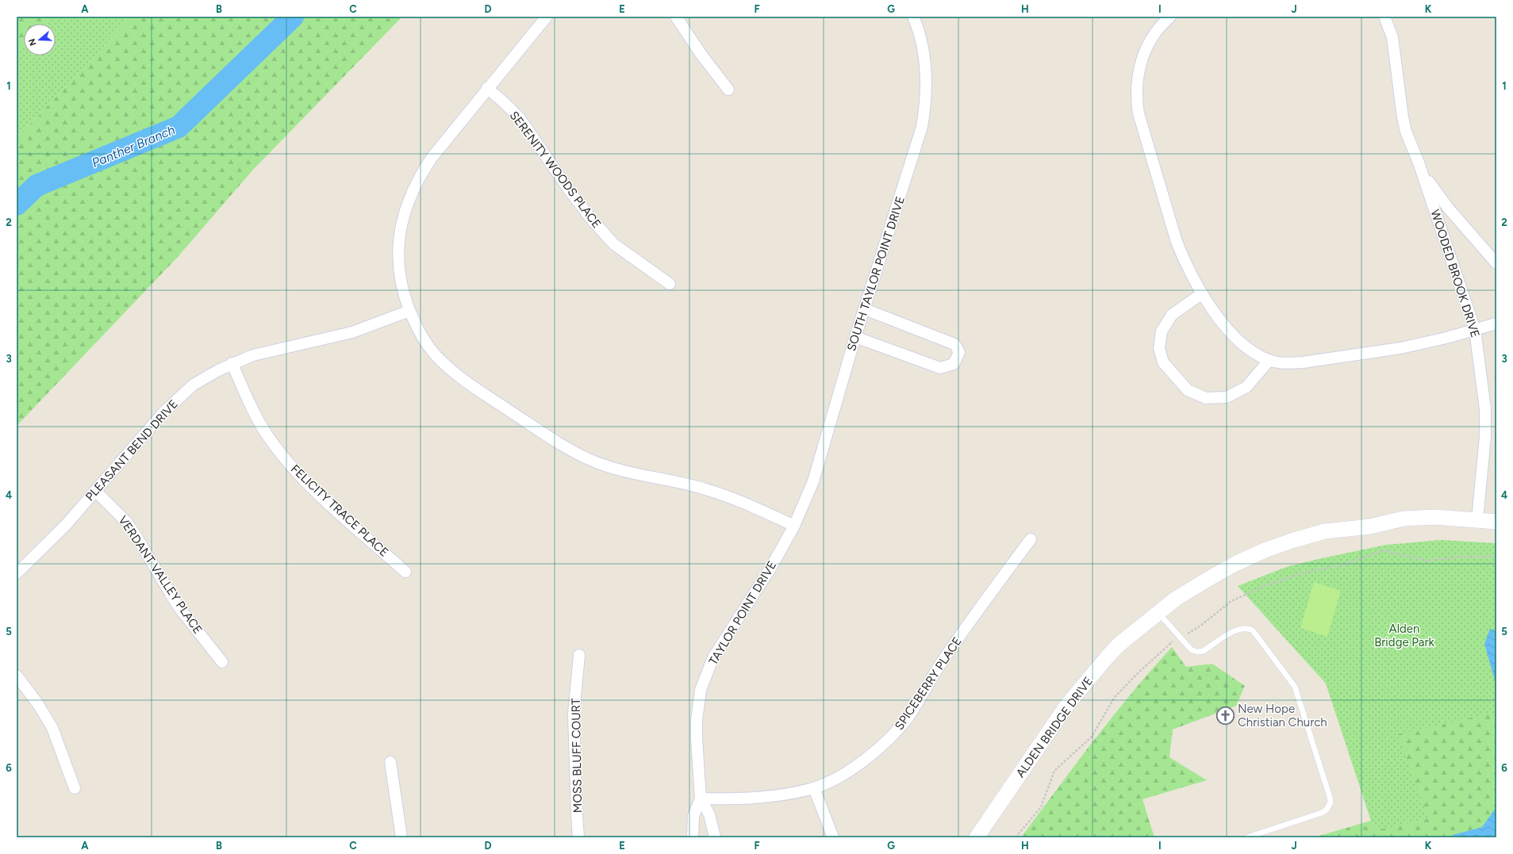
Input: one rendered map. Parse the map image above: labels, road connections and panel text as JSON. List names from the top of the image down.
{
  "streets": {
    "street": [
      "SERENITY WOODS PLACE",
      "SOUTH TAYLOR POINT DRIVE",
      "WOODED BROOK DRIVE",
      "PLEASANT BEND DRIVE",
      "FELICITY TRACE PLACE",
      "VERDANT VALLEY PLACE",
      "TAYLOR POINT DRIVE",
      "SPICEBERRY PLACE",
      "ALDEN BRIDGE DRIVE",
      "MOSS BLUFF COURT"
    ]
  },
  "crossings": [
    ["SOUTH TAYLOR POINT DRIVE", "TAYLOR POINT DRIVE"],
    ["WOODED BROOK DRIVE", "ALDEN BRIDGE DRIVE"],
    ["PLEASANT BEND DRIVE", "FELICITY TRACE PLACE"],
    ["PLEASANT BEND DRIVE", "VERDANT VALLEY PLACE"],
    ["TAYLOR POINT DRIVE", "SPICEBERRY PLACE"]
  ],
  "water": ["Panther Branch"],
  "parks": ["Alden Bridge Park"],
  "places": {
    "church": ["New Hope Christian Church"]
  },
  "north": "left",
  "grid": {
    "columns": [
      "A",
      "B",
      "C",
      "D",
      "E",
      "F",
      "G",
      "H",
      "I",
      "J",
      "K"
    ],
    "rows": [
      "1",
      "2",
      "3",
      "4",
      "5",
      "6"
    ]
  }
}
